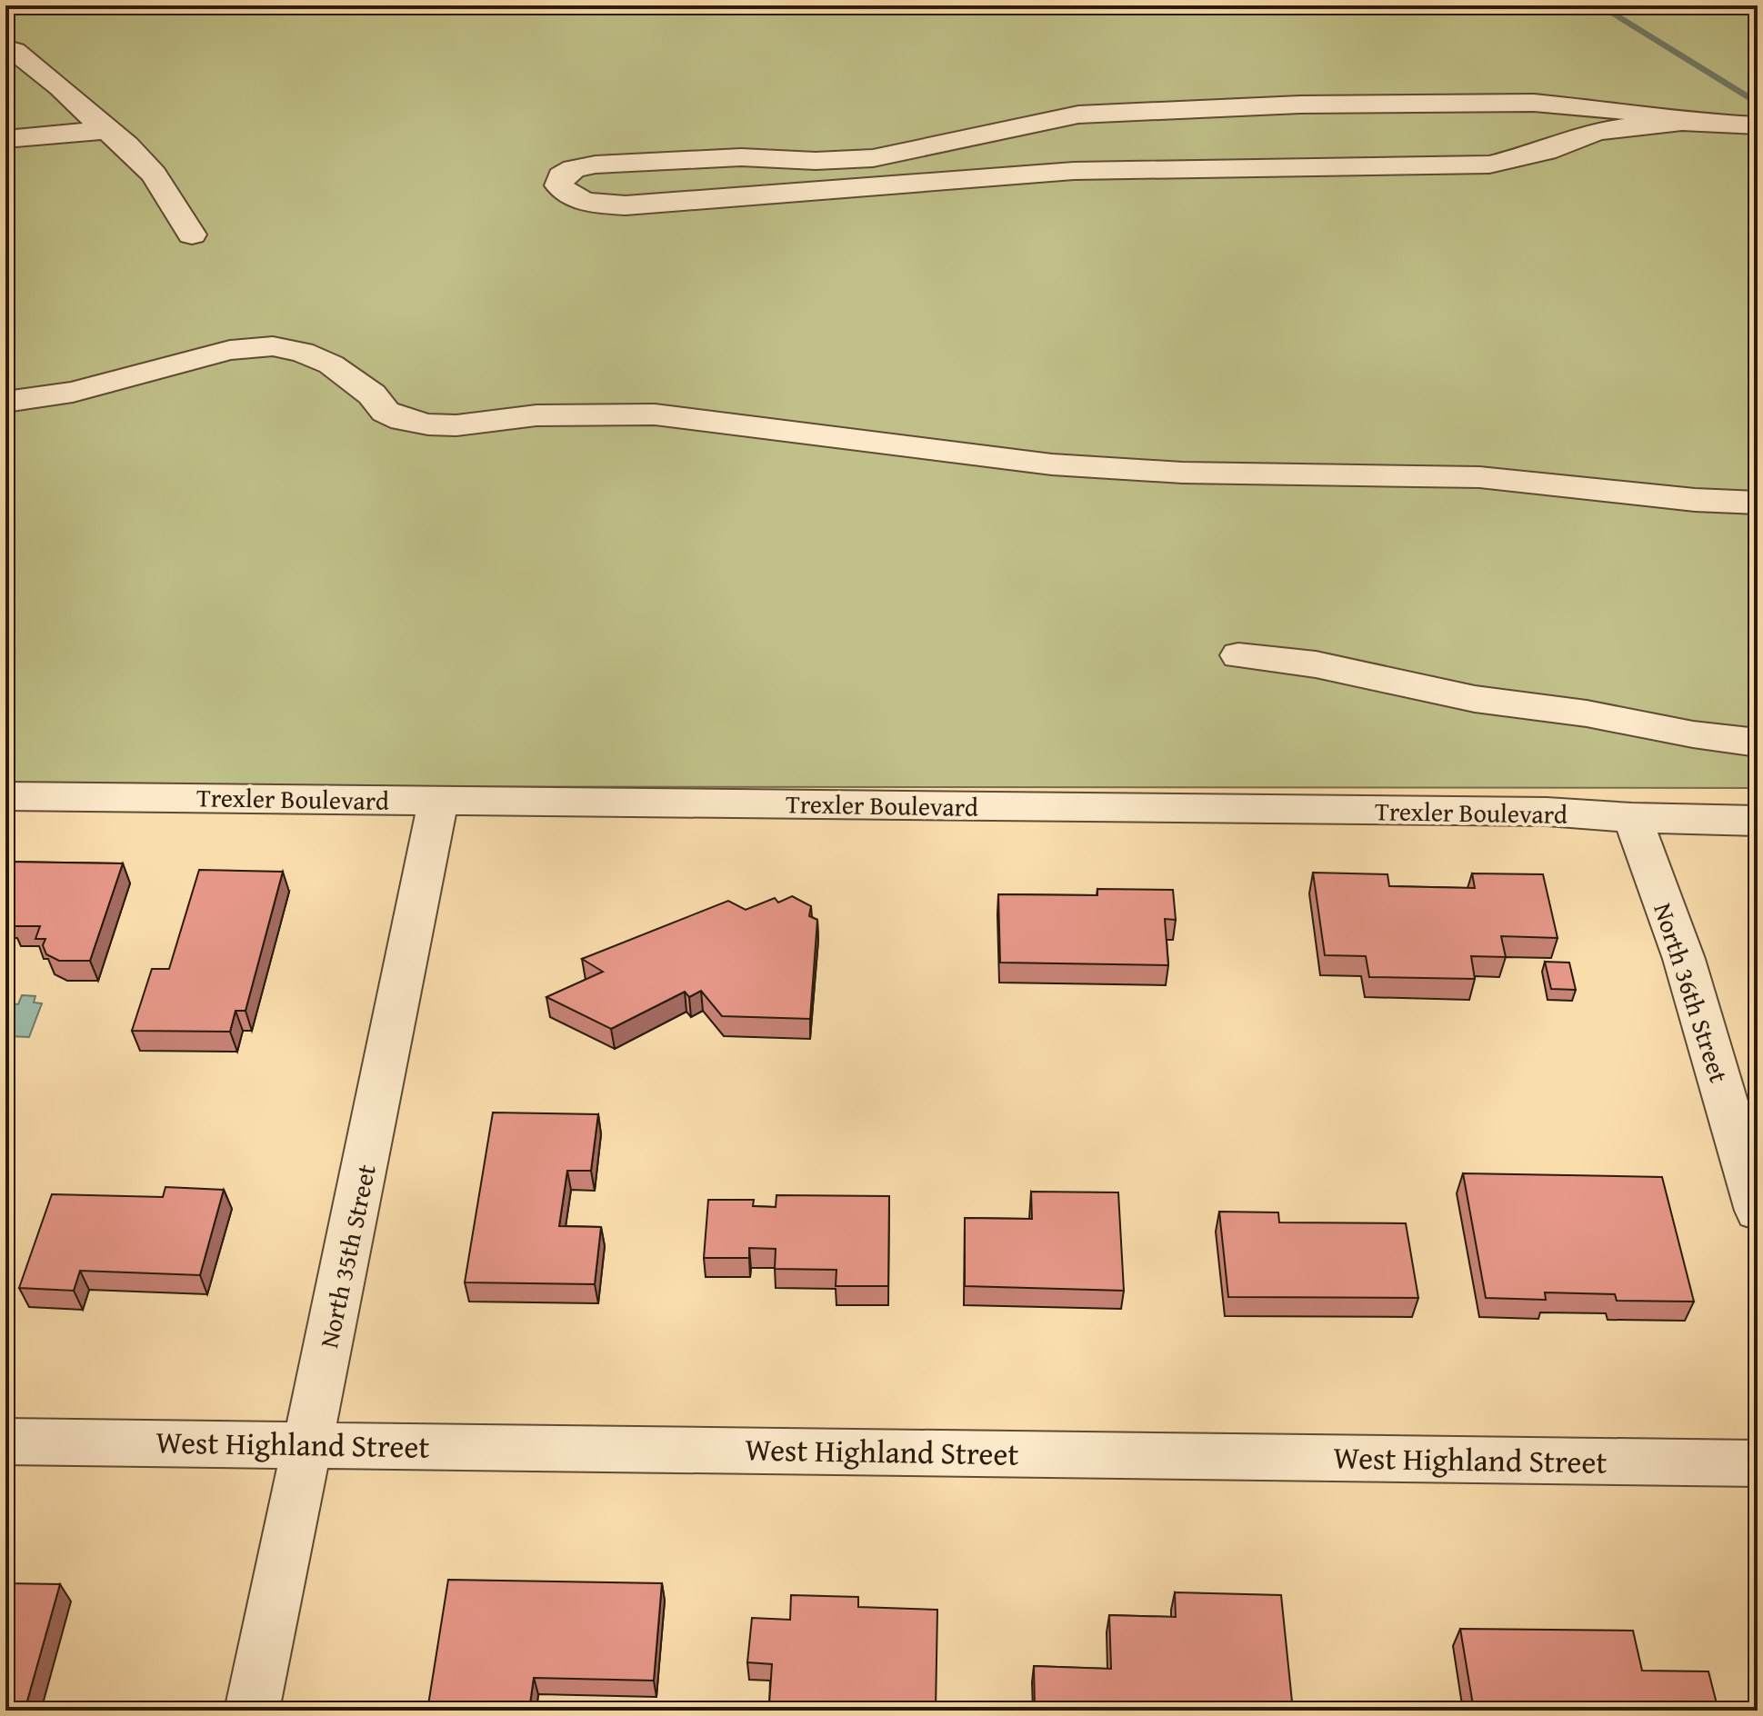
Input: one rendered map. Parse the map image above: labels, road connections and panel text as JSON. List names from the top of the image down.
{
  "streets": {
    "street": [
      "Trexler Boulevard",
      "North 36th Street",
      "North 35th Street",
      "West Highland Street"
    ]
  },
  "crossings": [
    ["Trexler Boulevard", "North 36th Street"],
    ["Trexler Boulevard", "North 35th Street"],
    ["North 35th Street", "West Highland Street"]
  ]
}
